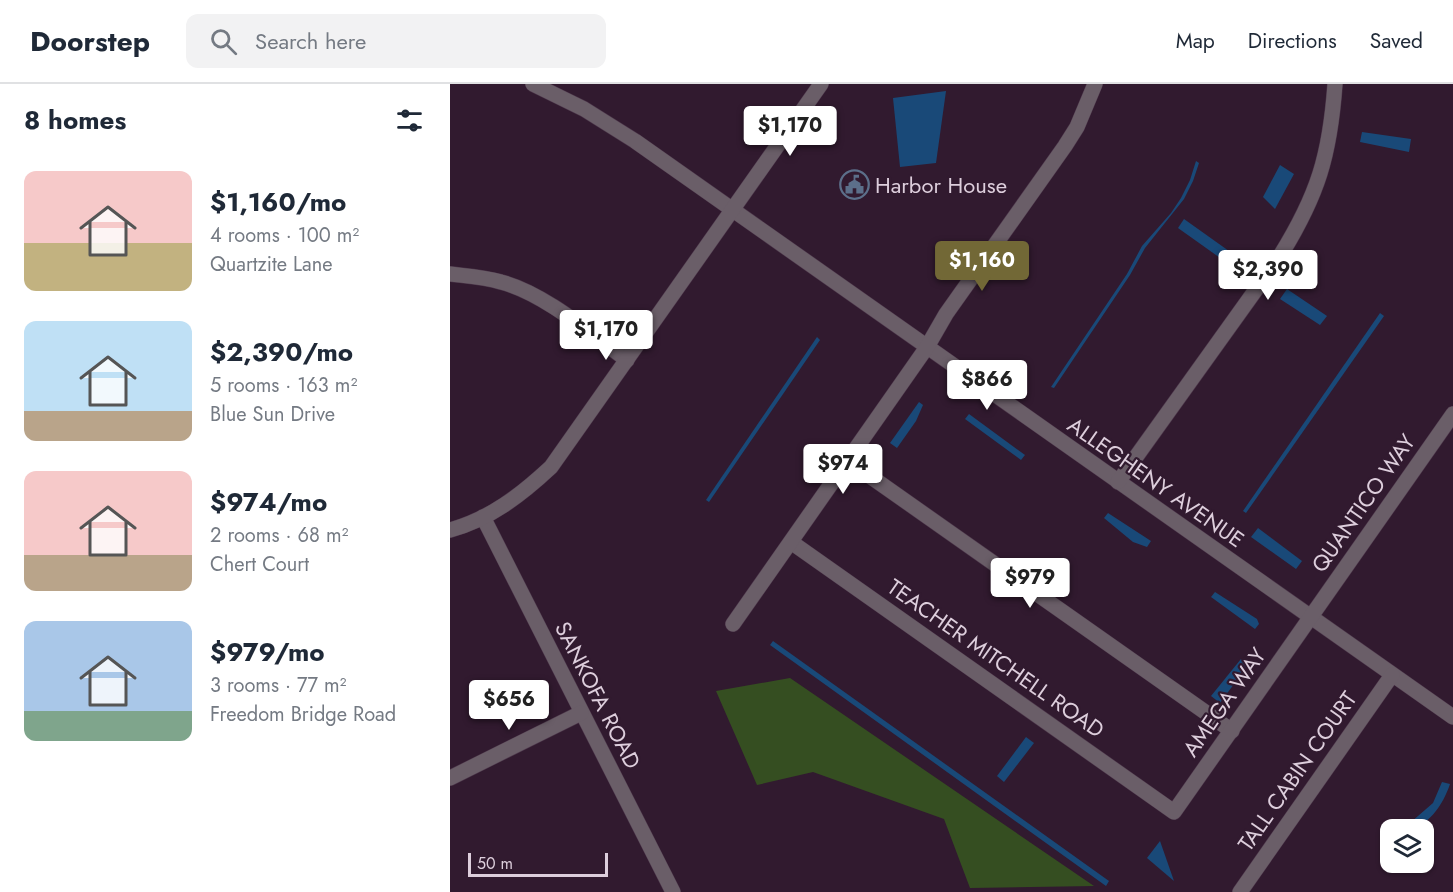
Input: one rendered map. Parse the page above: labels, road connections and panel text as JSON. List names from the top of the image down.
{
  "streets": {
    "street": [
      "ALLEGHENY AVENUE",
      "QUANTICO WAY",
      "TEACHER MITCHELL ROAD",
      "SANKOFA ROAD",
      "AMEGA WAY",
      "TALL CABIN COURT"
    ]
  },
  "crossings": [
    ["ALLEGHENY AVENUE", "QUANTICO WAY"],
    ["ALLEGHENY AVENUE", "AMEGA WAY"],
    ["ALLEGHENY AVENUE", "TALL CABIN COURT"],
    ["QUANTICO WAY", "AMEGA WAY"],
    ["TEACHER MITCHELL ROAD", "AMEGA WAY"]
  ],
  "places": {
    "public building": ["Harbor House"]
  },
  "scale_bar": "50 m",
  "page": {
    "header": "Doorstep",
    "search": "Search here",
    "nav": ["Map", "Directions", "Saved"],
    "heading": "8 homes",
    "price": [
      "$1,170",
      "$1,160",
      "$2,390",
      "$1,170",
      "$866",
      "$974",
      "$979",
      "$656"
    ],
    "list": [
      {
        "name": "$1,160/mo",
        "note": "4 rooms · 100 m² · Quartzite Lane"
      },
      {
        "name": "$2,390/mo",
        "note": "5 rooms · 163 m² · Blue Sun Drive"
      },
      {
        "name": "$974/mo",
        "note": "2 rooms · 68 m² · Chert Court"
      },
      {
        "name": "$979/mo",
        "note": "3 rooms · 77 m² · Freedom Bridge Road"
      }
    ],
    "scale": "50 m"
  }
}
